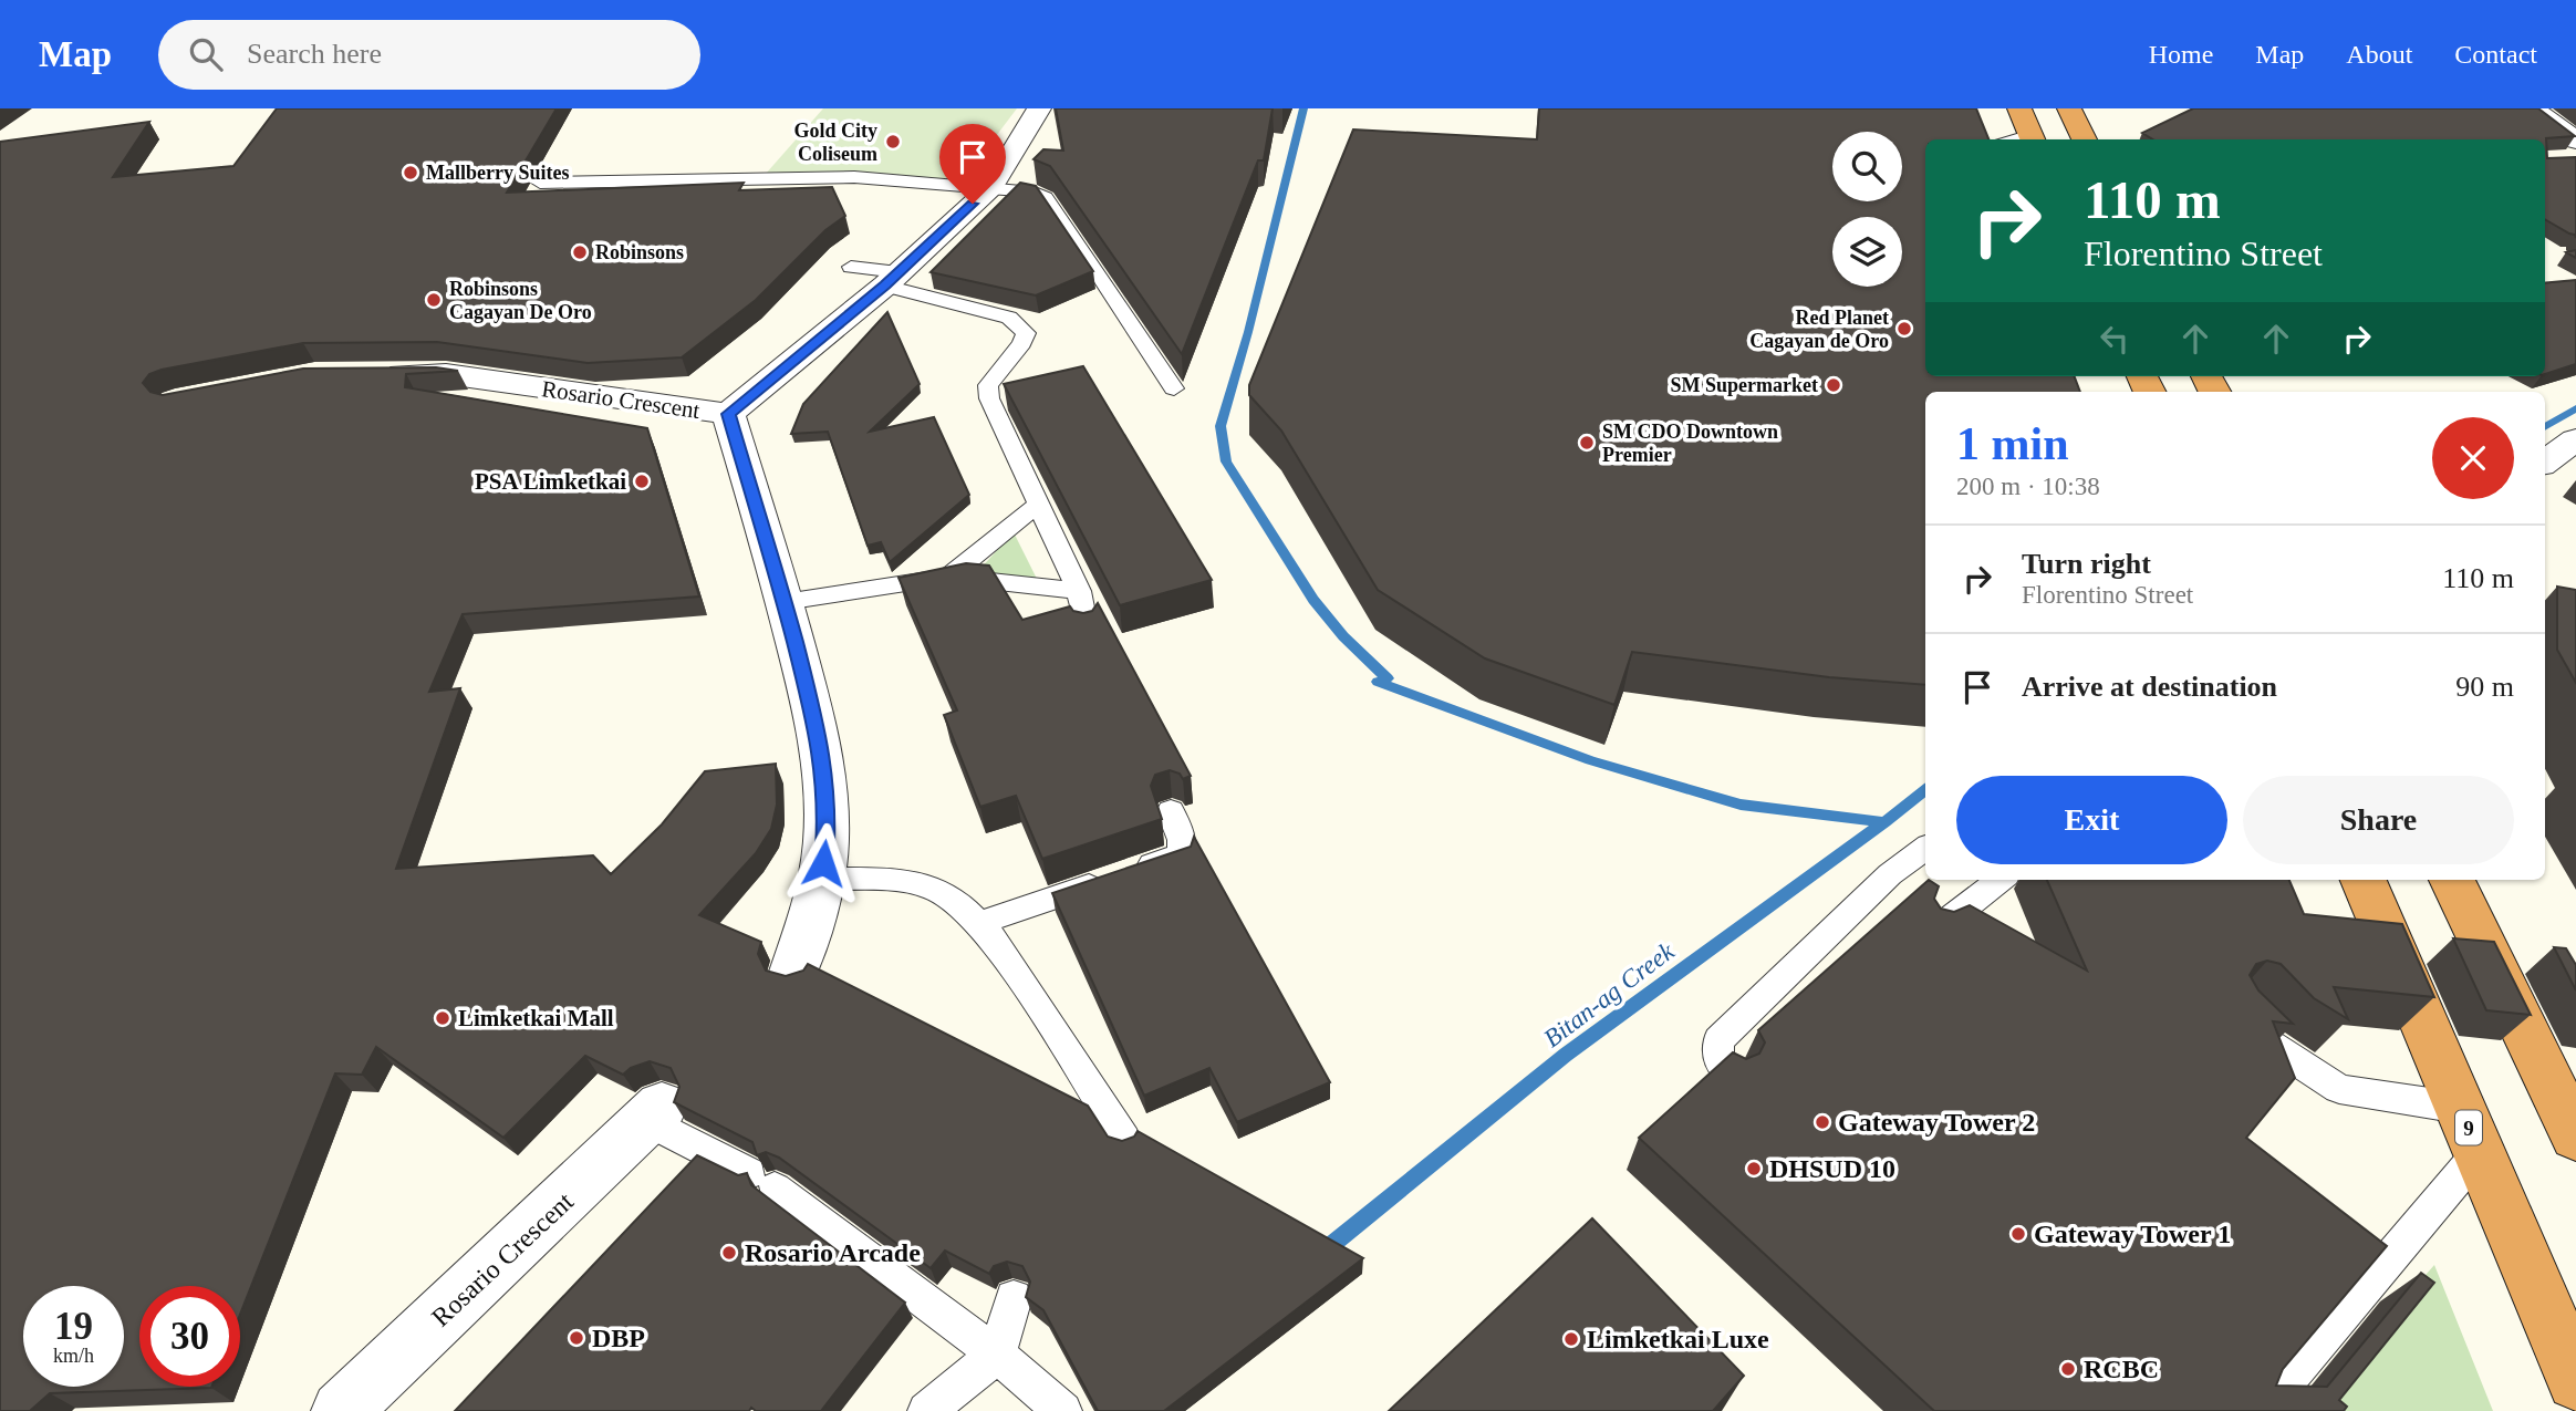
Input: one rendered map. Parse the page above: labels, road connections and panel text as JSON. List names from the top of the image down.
{
  "streets": {
    "highway": ["9"],
    "street": ["Rosario Crescent"]
  },
  "water": ["Bitan-ag Creek"],
  "places": [
    "Gold City Coliseum",
    "Mallberry Suites",
    "Robinsons",
    "Robinsons Cagayan De Oro",
    "Red Planet Cagayan de Oro",
    "SM Supermarket",
    "SM CDO Downtown Premier",
    "PSA Limketkai",
    "Limketkai Mall",
    "Gateway Tower 2",
    "DHSUD 10",
    "Gateway Tower 1",
    "Rosario Arcade",
    "DBP",
    "Limketkai Luxe",
    "RCBC"
  ],
  "page": {
    "header": "Map",
    "search": "Search here",
    "nav": [
      "Home",
      "Map",
      "About",
      "Contact"
    ],
    "turn": ["110 m", "Florentino Street"],
    "heading": ["1 min", "200 m · 10:38"],
    "list": [
      {
        "name": "Turn right",
        "note": "Florentino Street",
        "value": "110 m"
      },
      {
        "name": "Arrive at destination",
        "value": "90 m"
      }
    ],
    "buttons": ["Exit", "Share"],
    "speed": "19 km/h",
    "limit": "30"
  }
}
